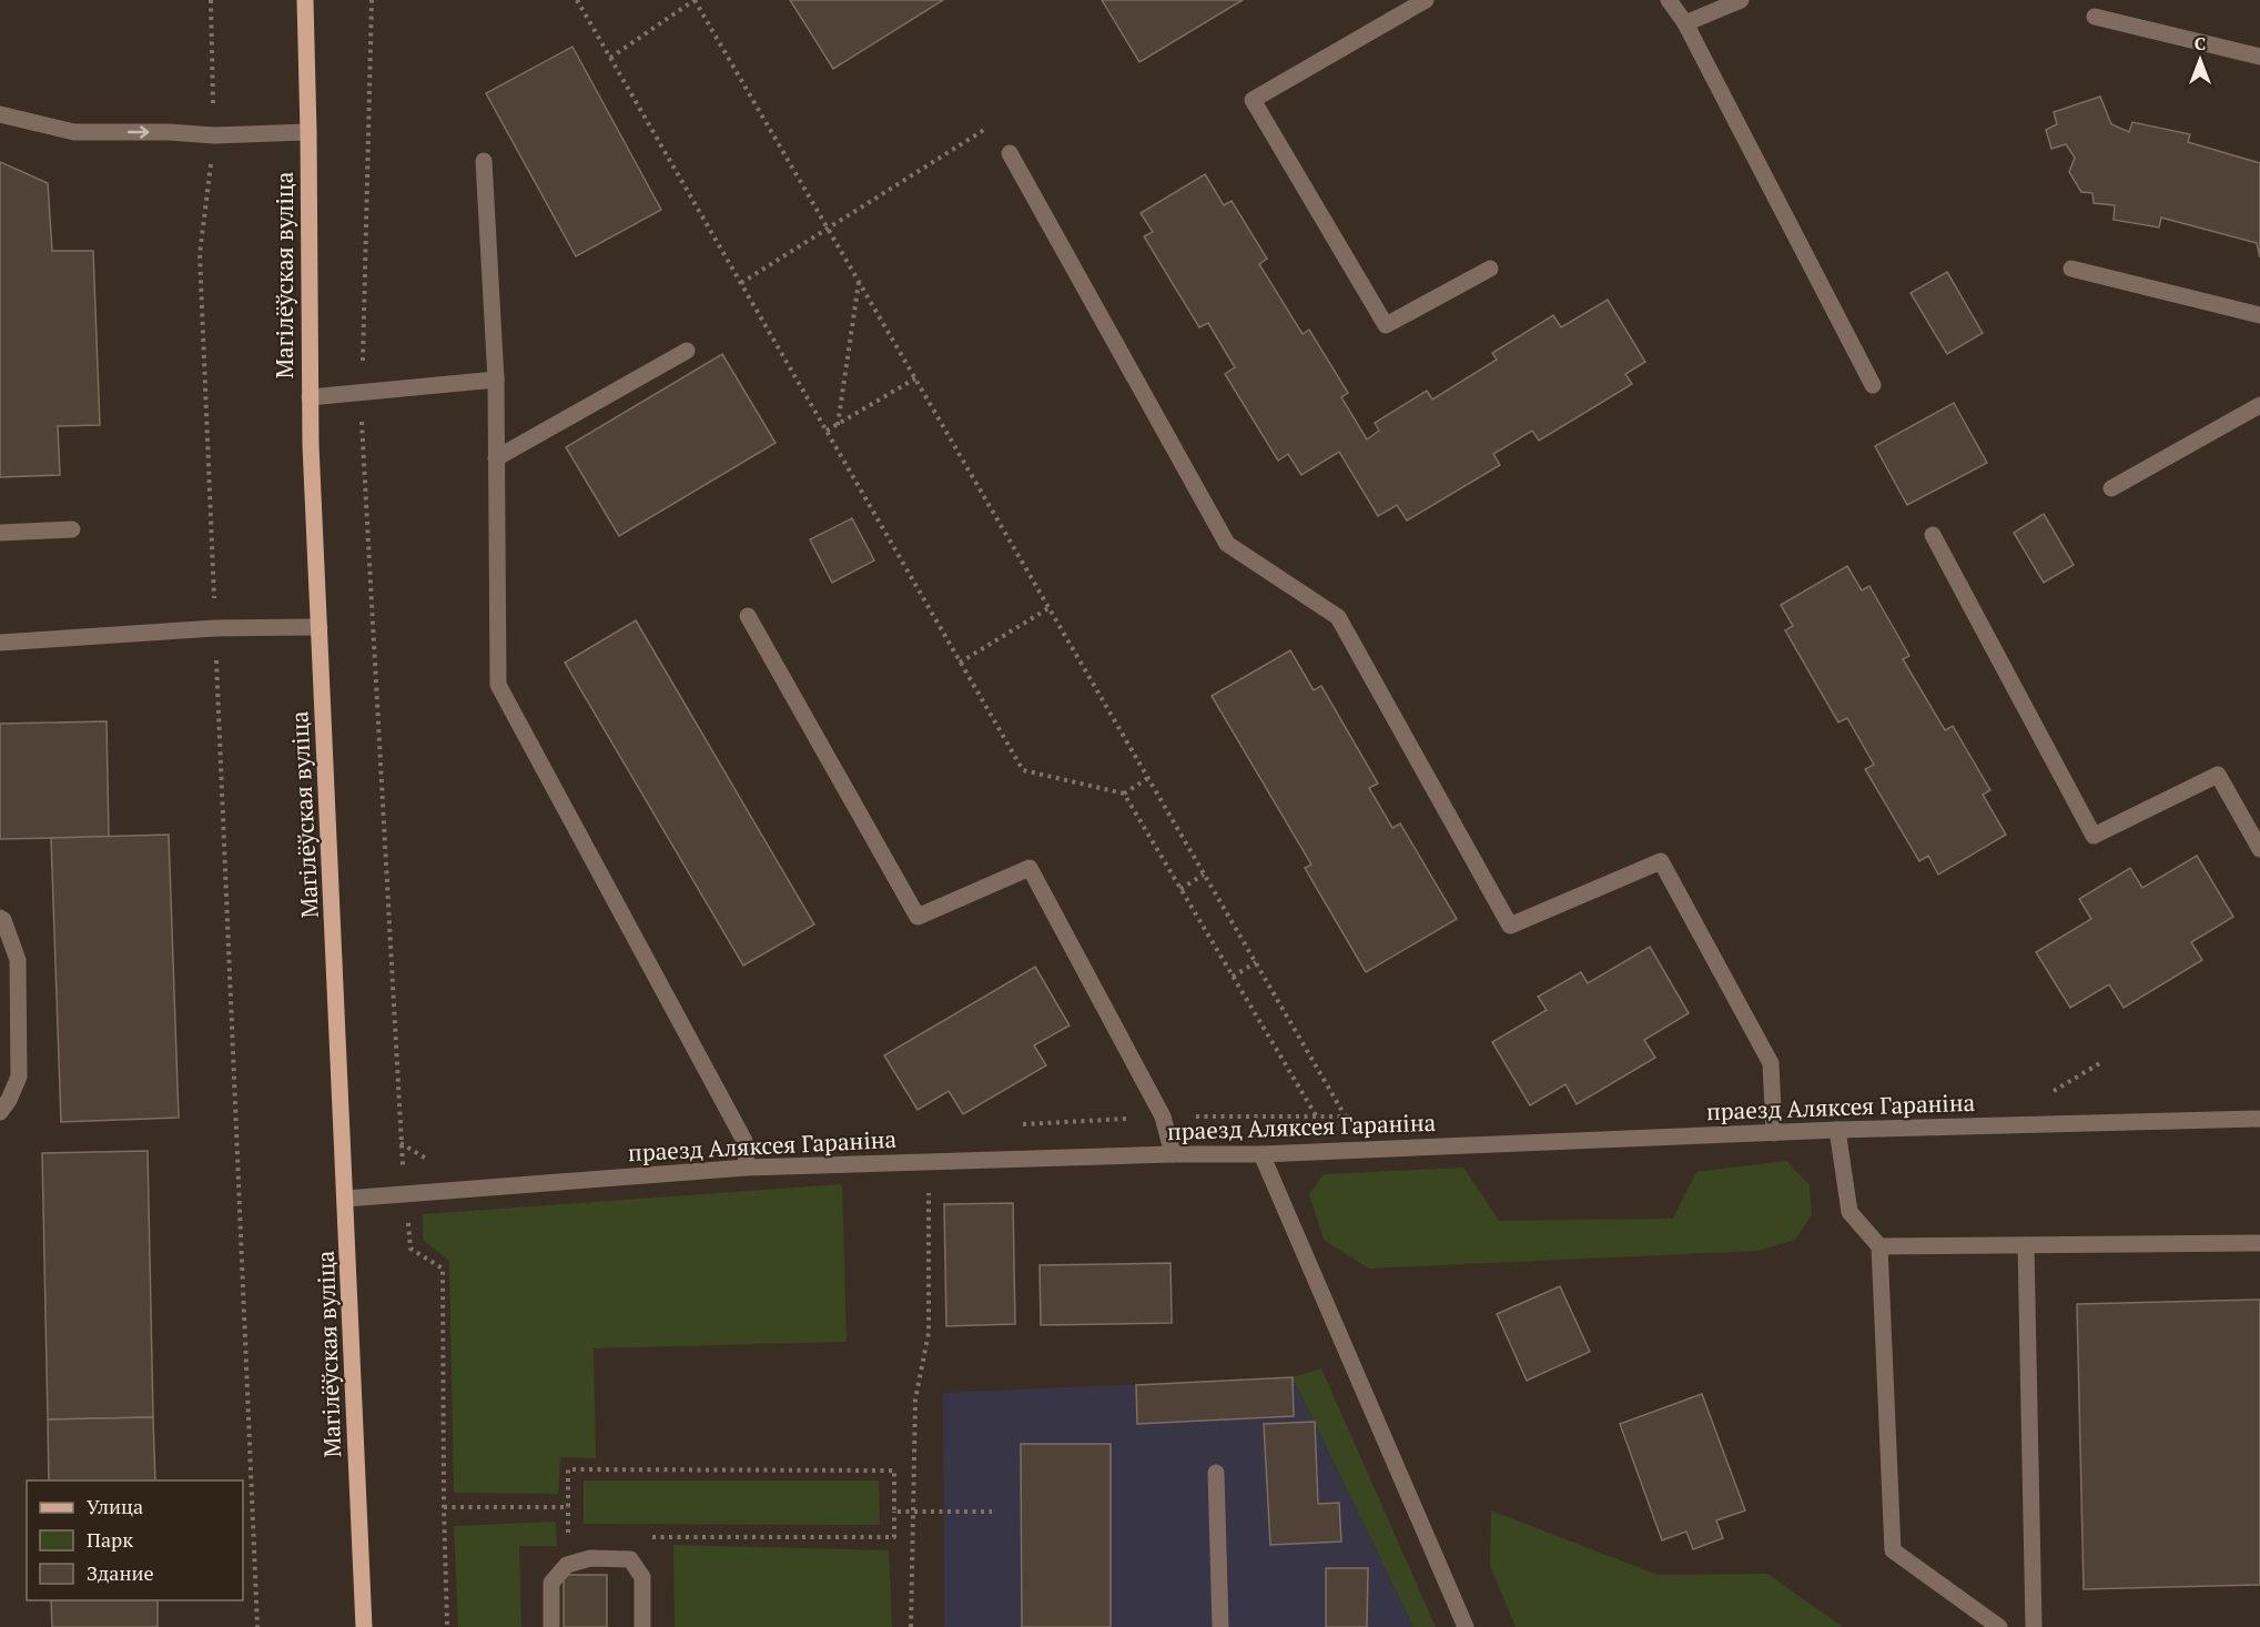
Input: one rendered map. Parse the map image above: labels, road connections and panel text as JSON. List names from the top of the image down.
{
  "streets": {
    "main road": ["Магілёўская вуліца"],
    "street": ["праезд Аляксея Гараніна"]
  },
  "crossings": [
    ["Магілёўская вуліца", "праезд Аляксея Гараніна"]
  ],
  "legend": ["Улица", "Парк", "Здание"],
  "north": "top"
}
